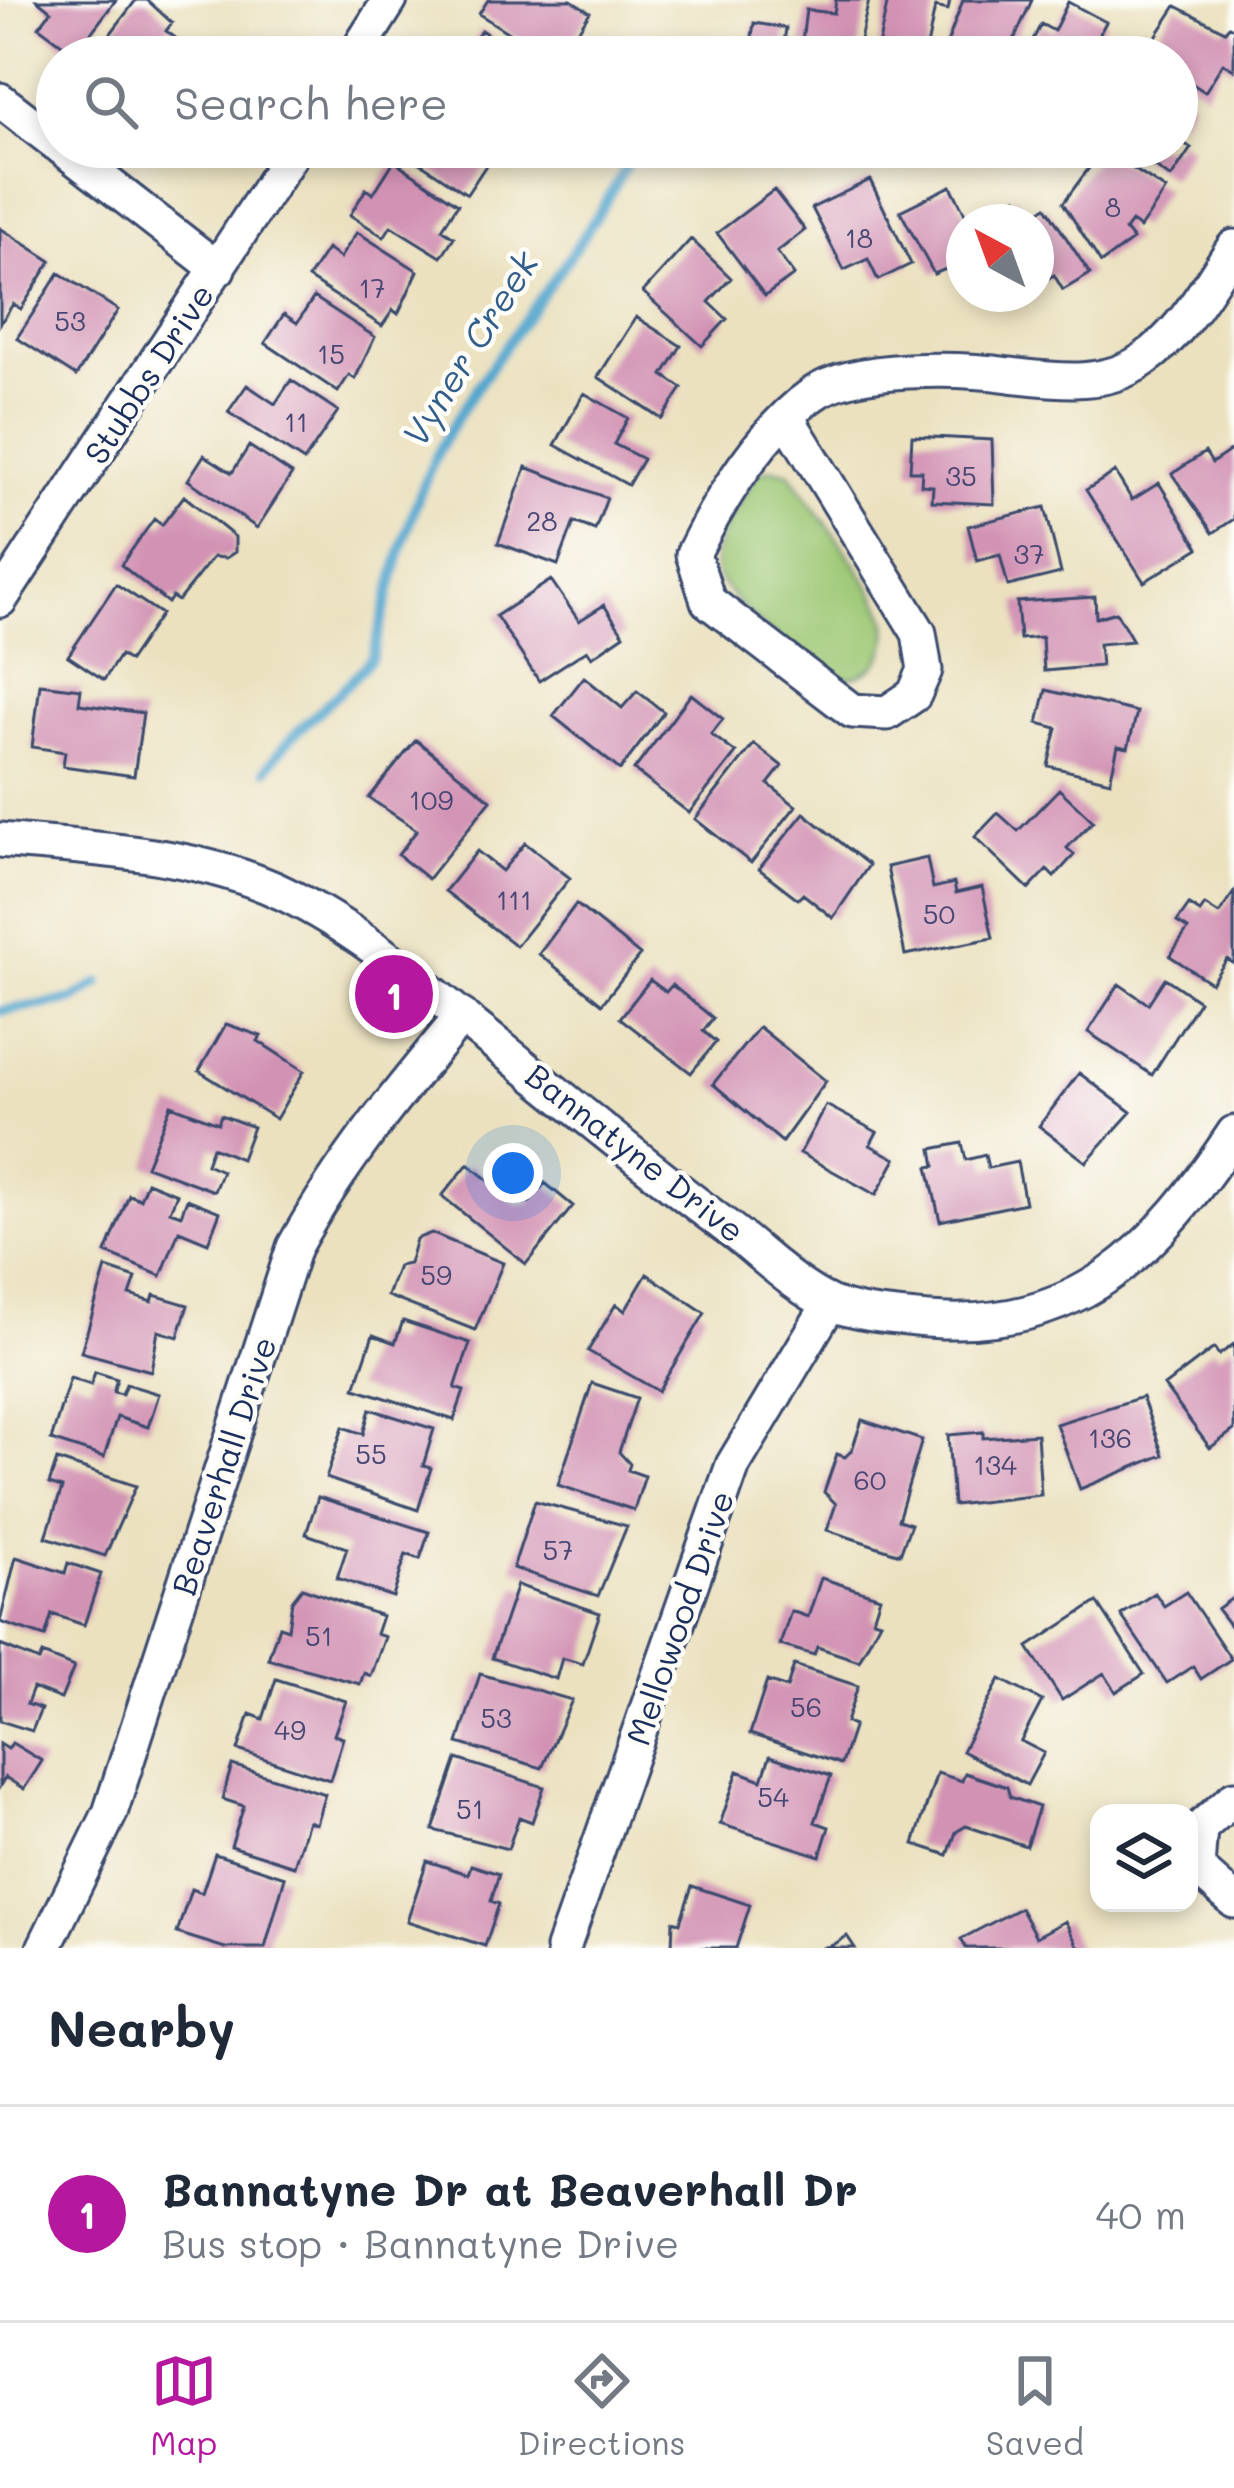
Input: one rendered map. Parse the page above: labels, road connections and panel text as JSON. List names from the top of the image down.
{
  "streets": {
    "street": [
      "Stubbs Drive",
      "Bannatyne Drive",
      "Beaverhall Drive",
      "Mellowood Drive"
    ]
  },
  "crossings": [
    ["Bannatyne Drive", "Beaverhall Drive"],
    ["Bannatyne Drive", "Mellowood Drive"]
  ],
  "water": ["Vyner Creek"],
  "house_numbers": [
    "8",
    "18",
    "17",
    "53",
    "15",
    "11",
    "35",
    "28",
    "37",
    "109",
    "111",
    "50",
    "59",
    "136",
    "55",
    "134",
    "60",
    "57",
    "51",
    "56",
    "53",
    "49",
    "54",
    "51"
  ],
  "north": "top left",
  "page": {
    "search": "Search here",
    "pins": "1",
    "heading": "Nearby",
    "list": [
      {
        "mark": "1",
        "name": "Bannatyne Dr at Beaverhall Dr",
        "note": "Bus stop · Bannatyne Drive",
        "value": "40 m"
      }
    ],
    "nav": ["Map", "Directions", "Saved"]
  }
}
